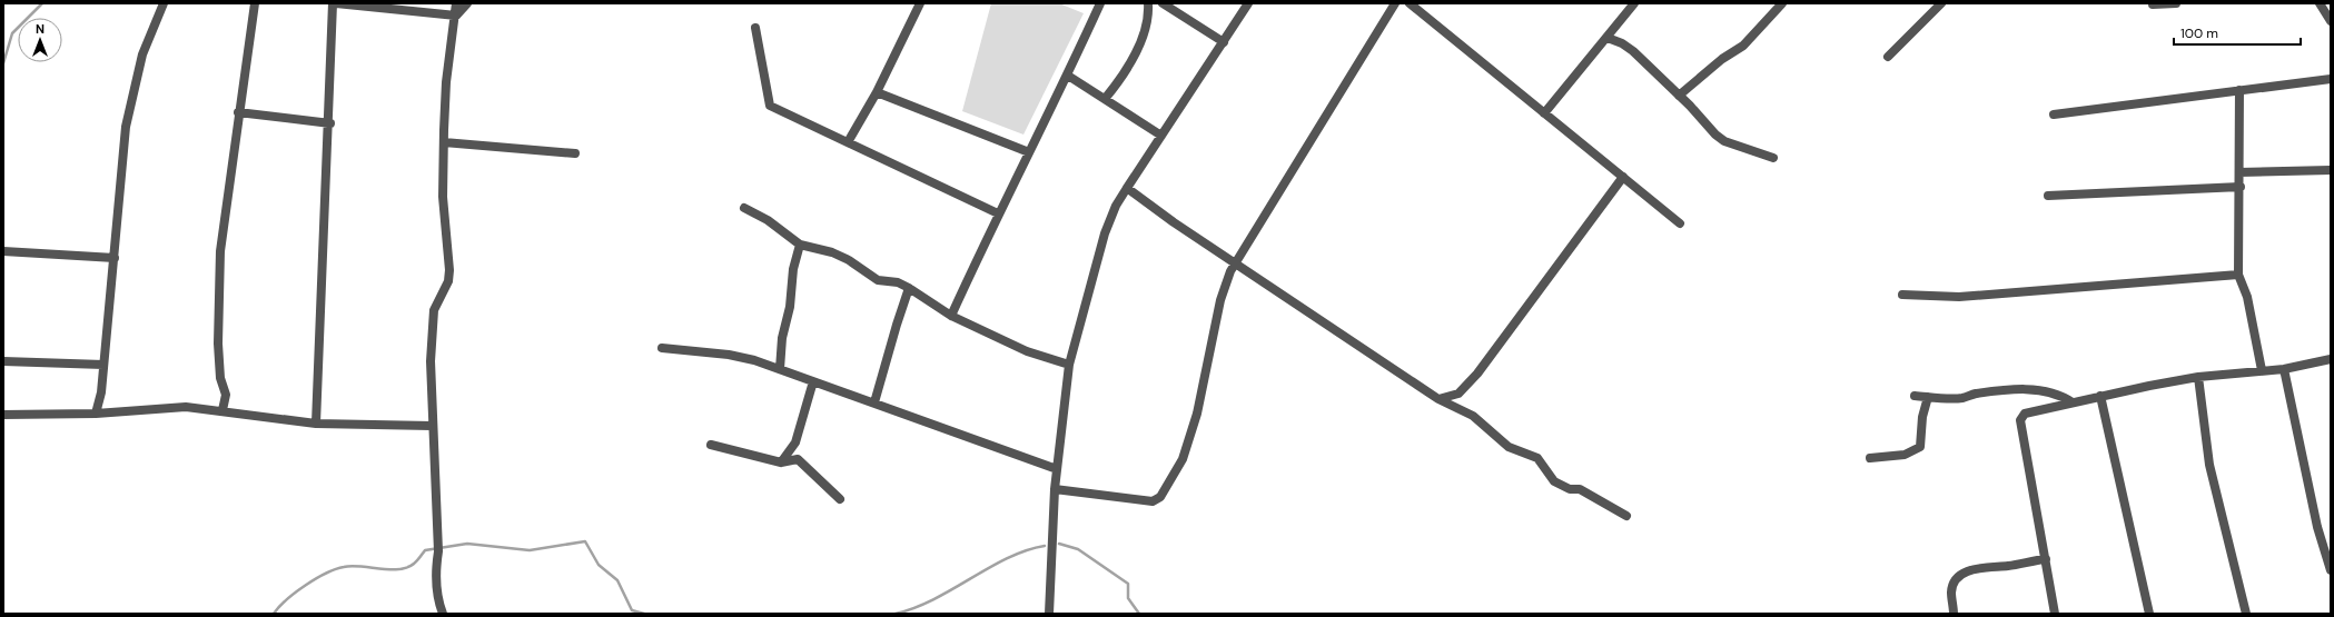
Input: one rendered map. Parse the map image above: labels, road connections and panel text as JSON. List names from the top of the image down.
{
  "scale_bar": "100 m",
  "north": "top"
}
